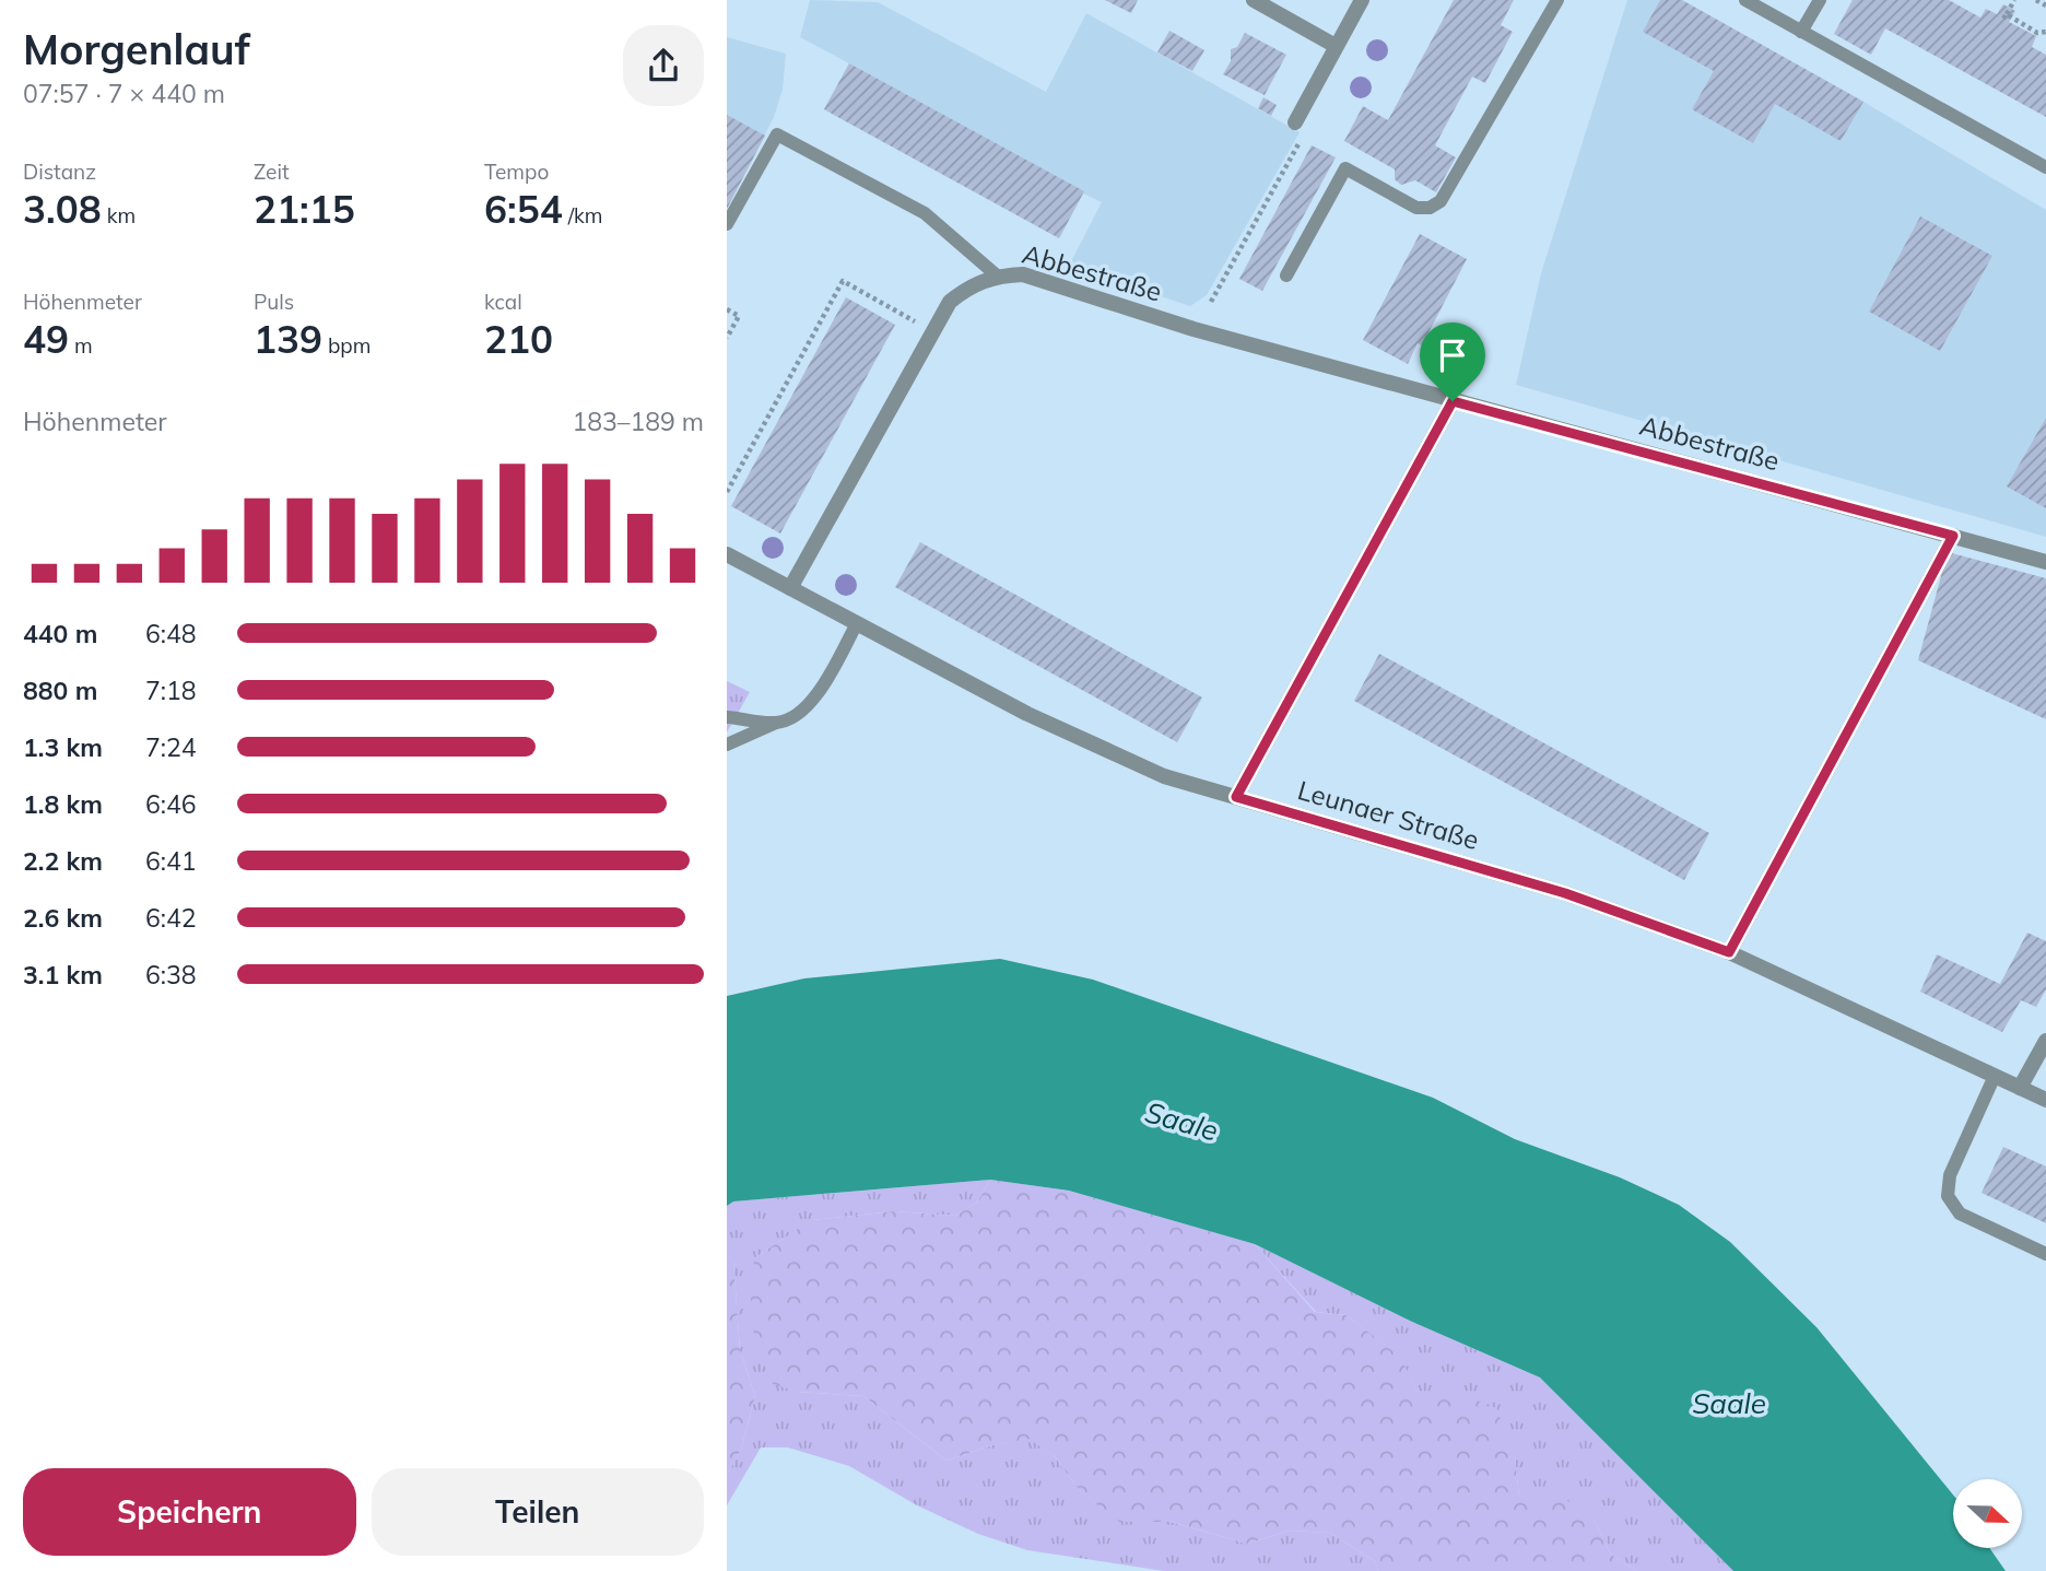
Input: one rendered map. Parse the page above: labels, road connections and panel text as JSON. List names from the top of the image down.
{
  "streets": {
    "street": ["Abbestraße", "Leunaer Straße"]
  },
  "crossings": [
    ["Abbestraße", "Leunaer Straße"]
  ],
  "water": ["Saale"],
  "north": "right",
  "page": {
    "heading": ["Morgenlauf", "07:57 · 7 × 440 m"],
    "stats": [
      ["Distanz", "3.08 km"],
      ["Zeit", "21:15"],
      ["Tempo", "6:54 /km"],
      ["Höhenmeter", "49 m"],
      ["Puls", "139 bpm"],
      ["kcal", "210"]
    ],
    "chart": ["Höhenmeter", "183–189 m"],
    "list": [
      {
        "name": "440 m",
        "note": "6:48"
      },
      {
        "name": "880 m",
        "note": "7:18"
      },
      {
        "name": "1.3 km",
        "note": "7:24"
      },
      {
        "name": "1.8 km",
        "note": "6:46"
      },
      {
        "name": "2.2 km",
        "note": "6:41"
      },
      {
        "name": "2.6 km",
        "note": "6:42"
      },
      {
        "name": "3.1 km",
        "note": "6:38"
      }
    ],
    "buttons": ["Speichern", "Teilen"]
  }
}
